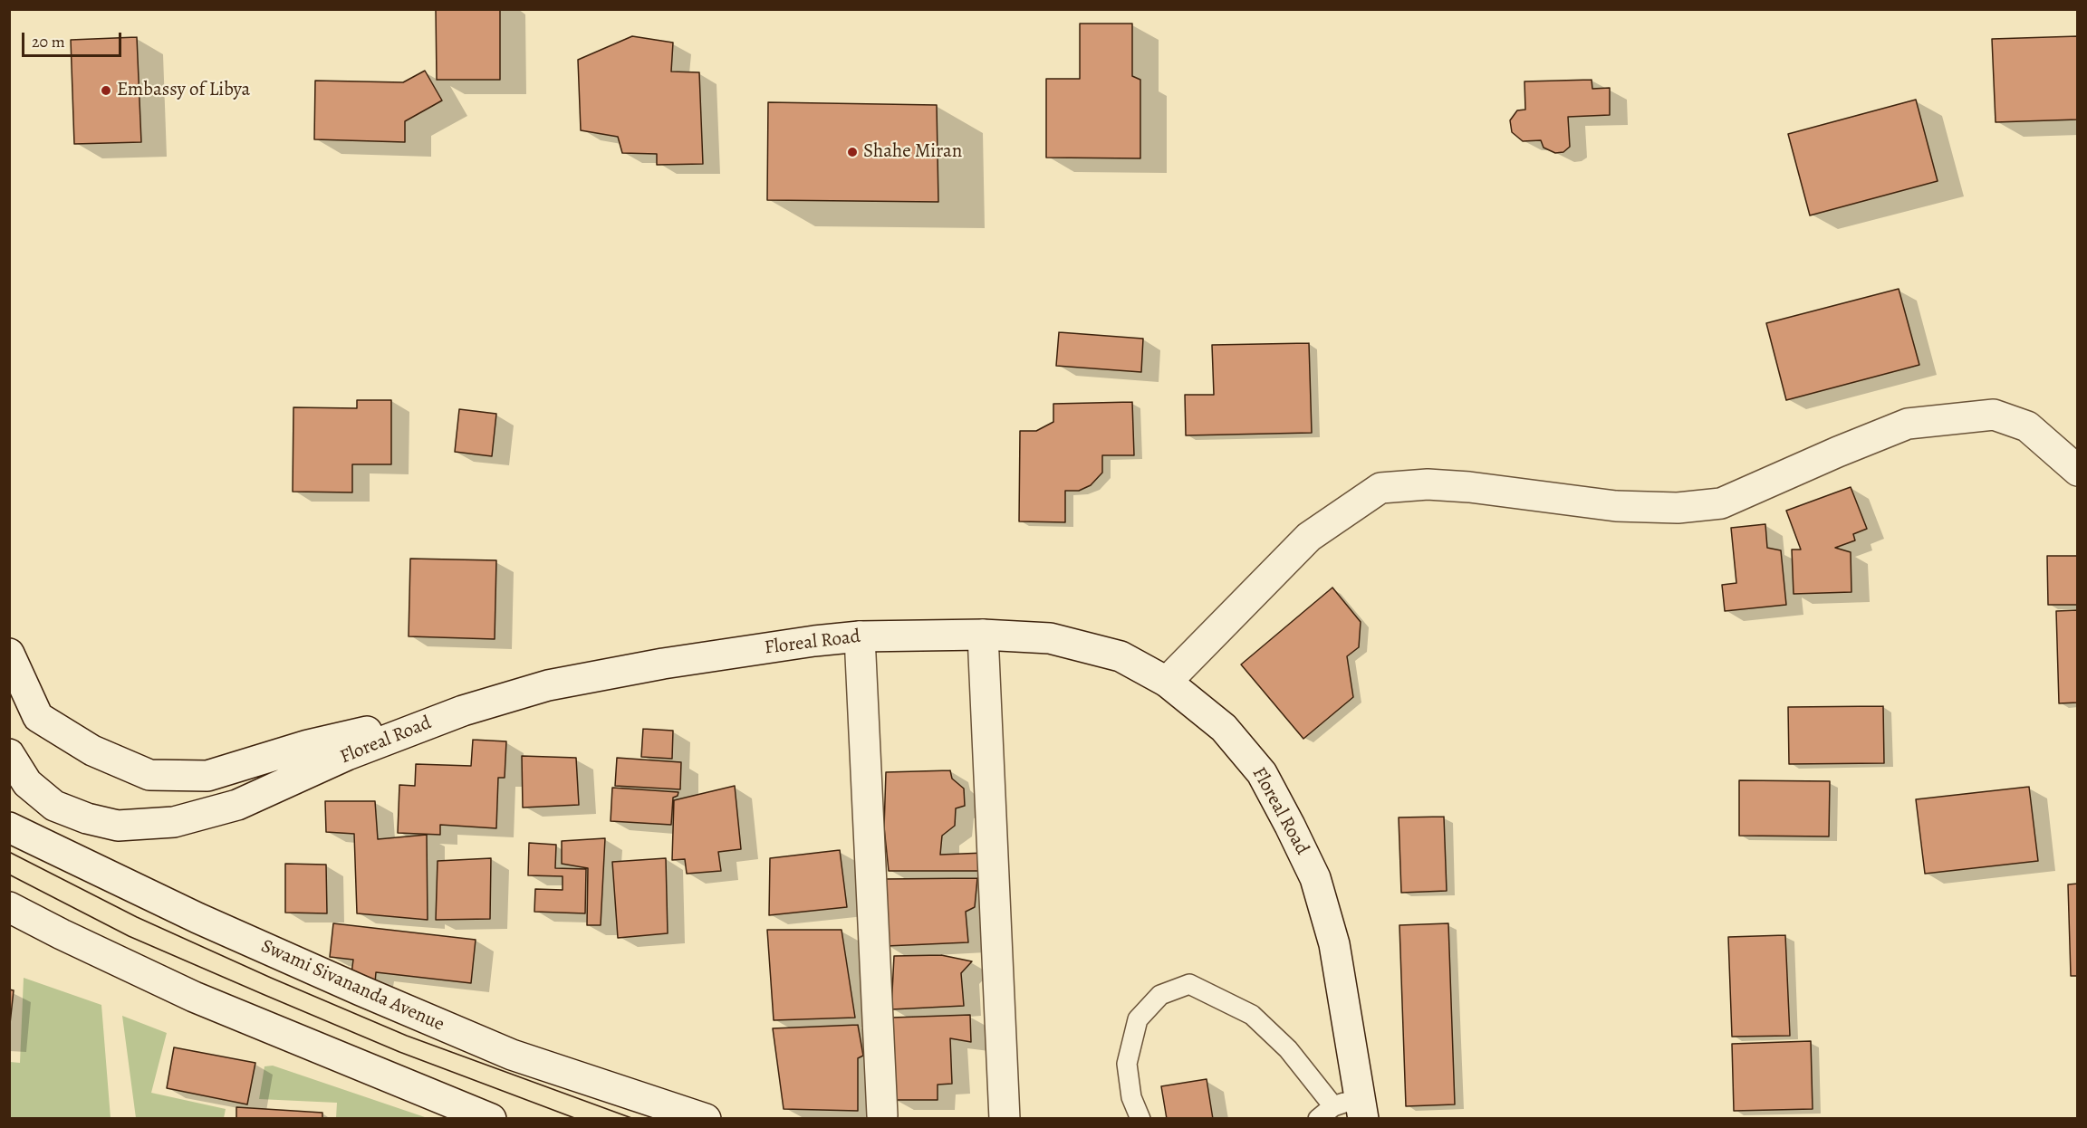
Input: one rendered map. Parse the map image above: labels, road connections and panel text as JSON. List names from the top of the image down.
{
  "streets": {
    "street": ["Floreal Road", "Swami Sivananda Avenue"]
  },
  "places": ["Embassy of Libya", "Shahe Miran"],
  "scale_bar": "20 m"
}
